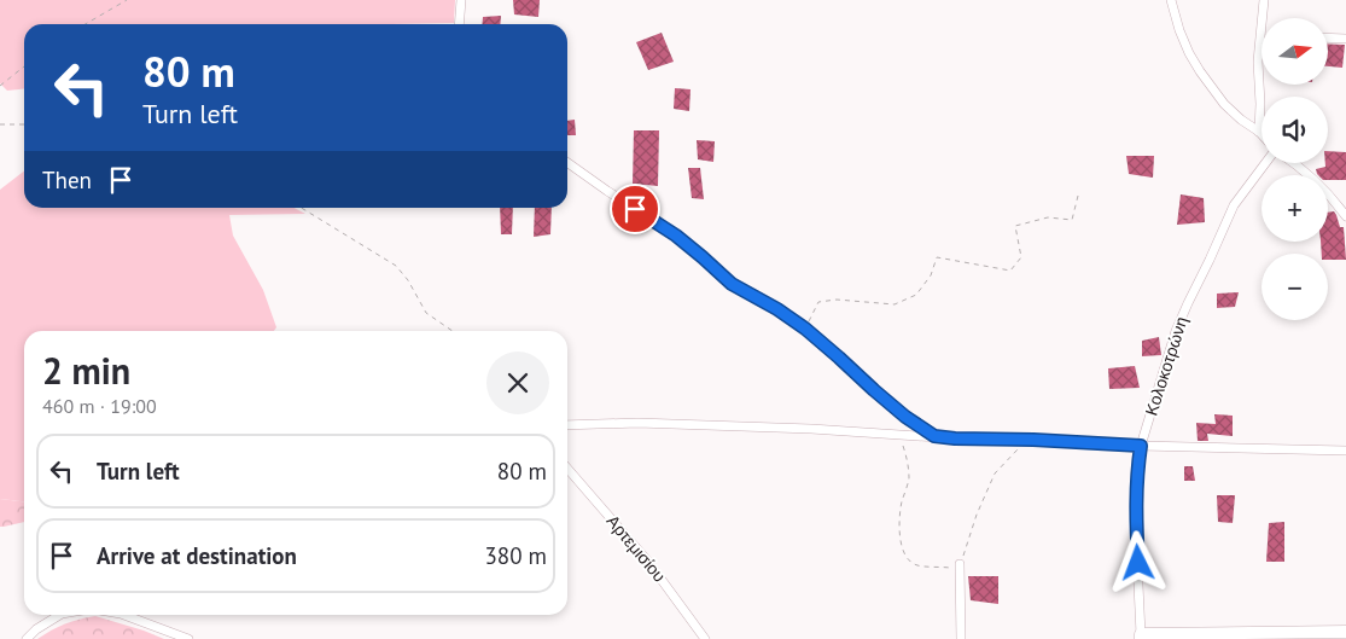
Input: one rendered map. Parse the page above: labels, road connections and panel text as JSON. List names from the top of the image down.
{
  "streets": {
    "street": ["Κολοκοτρώνη", "Αρτεμισίου"]
  },
  "north": "right",
  "page": {
    "map_buttons": ["+", "−"],
    "turn": ["80 m", "Turn left"],
    "then": "Then",
    "heading": ["2 min", "460 m · 19:00"],
    "list": [
      {
        "name": "Turn left",
        "value": "80 m"
      },
      {
        "name": "Arrive at destination",
        "value": "380 m"
      }
    ]
  }
}
